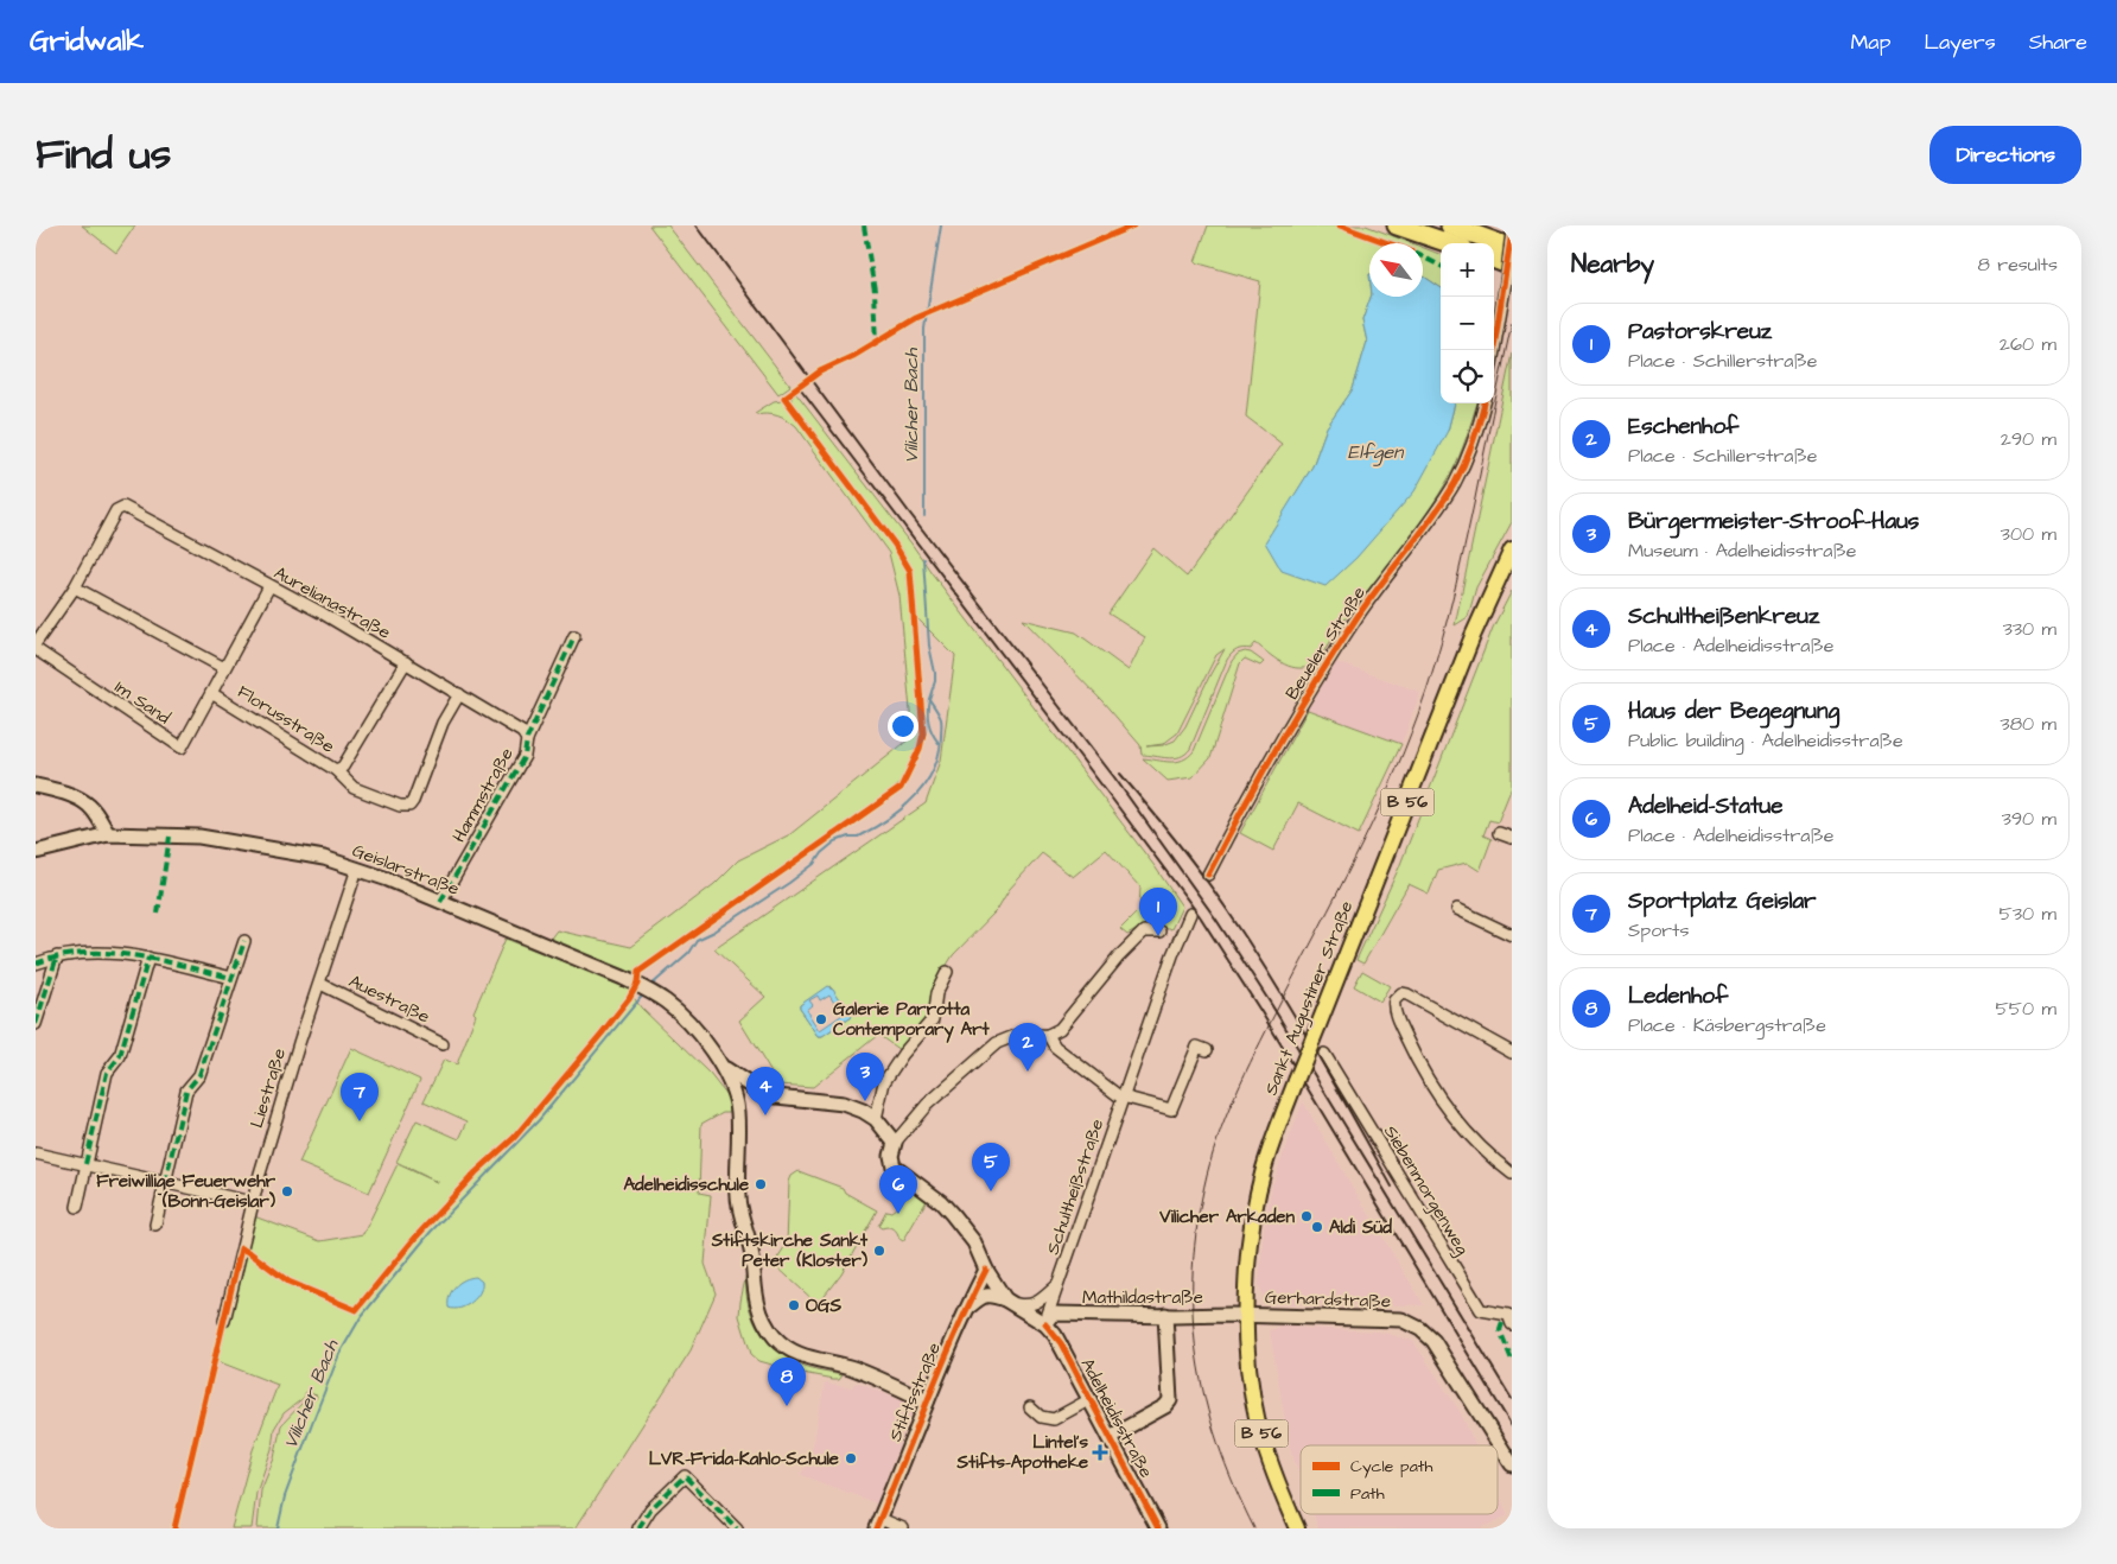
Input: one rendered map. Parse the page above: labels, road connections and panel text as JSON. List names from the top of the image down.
{
  "streets": {
    "main road": ["B 56", "Sankt Augustiner Straße"],
    "street": [
      "Aurelianastraße",
      "Beueler Straße",
      "Im Sand",
      "Florusstraße",
      "Hammstraße",
      "Geislarstraße",
      "Auestraße",
      "Liestraße",
      "Schultheißstraße",
      "Siebenmorgenweg",
      "Mathildastraße",
      "Gerhardstraße",
      "Stiftsstraße",
      "Adelheidisstraße"
    ]
  },
  "crossings": [
    ["Aurelianastraße", "Florusstraße"],
    ["Aurelianastraße", "Hammstraße"],
    ["Im Sand", "Florusstraße"],
    ["Hammstraße", "Geislarstraße"],
    ["Geislarstraße", "Liestraße"],
    ["Sankt Augustiner Straße", "Mathildastraße"],
    ["Sankt Augustiner Straße", "Gerhardstraße"],
    ["Auestraße", "Liestraße"],
    ["Schultheißstraße", "Mathildastraße"],
    ["Schultheißstraße", "Adelheidisstraße"],
    ["Mathildastraße", "Gerhardstraße"],
    ["Mathildastraße", "Adelheidisstraße"],
    ["Stiftsstraße", "Adelheidisstraße"]
  ],
  "water": ["Vilicher Bach", "Elfgen"],
  "places": {
    "other": [
      "Galerie Parrotta Contemporary Art",
      "Adelheidisschule",
      "Freiwillige Feuerwehr (Bonn-Geislar)",
      "Vilicher Arkaden",
      "Aldi Süd",
      "Stiftskirche Sankt Peter (Kloster)",
      "OGS",
      "LVR-Frida-Kahlo-Schule"
    ],
    "health": ["Lintel's Stifts-Apotheke"]
  },
  "legend": ["Cycle path", "Path"],
  "north": "top left",
  "page": {
    "header": "Gridwalk",
    "nav": ["Map", "Layers", "Share"],
    "title": "Find us",
    "buttons": "Directions",
    "heading": ["Nearby", "8 results"],
    "map_buttons": ["+", "−"],
    "list": [
      {
        "mark": "1",
        "name": "Pastorskreuz",
        "note": "Place · Schillerstraße",
        "value": "260 m"
      },
      {
        "mark": "2",
        "name": "Eschenhof",
        "note": "Place · Schillerstraße",
        "value": "290 m"
      },
      {
        "mark": "3",
        "name": "Bürgermeister-Stroof-Haus",
        "note": "Museum · Adelheidisstraße",
        "value": "300 m"
      },
      {
        "mark": "4",
        "name": "Schultheißenkreuz",
        "note": "Place · Adelheidisstraße",
        "value": "330 m"
      },
      {
        "mark": "5",
        "name": "Haus der Begegnung",
        "note": "Public building · Adelheidisstraße",
        "value": "380 m"
      },
      {
        "mark": "6",
        "name": "Adelheid-Statue",
        "note": "Place · Adelheidisstraße",
        "value": "390 m"
      },
      {
        "mark": "7",
        "name": "Sportplatz Geislar",
        "note": "Sports",
        "value": "530 m"
      },
      {
        "mark": "8",
        "name": "Ledenhof",
        "note": "Place · Käsbergstraße",
        "value": "550 m"
      }
    ],
    "pins": [
      "1",
      "2",
      "3",
      "4",
      "7",
      "5",
      "6",
      "8"
    ]
  }
}
